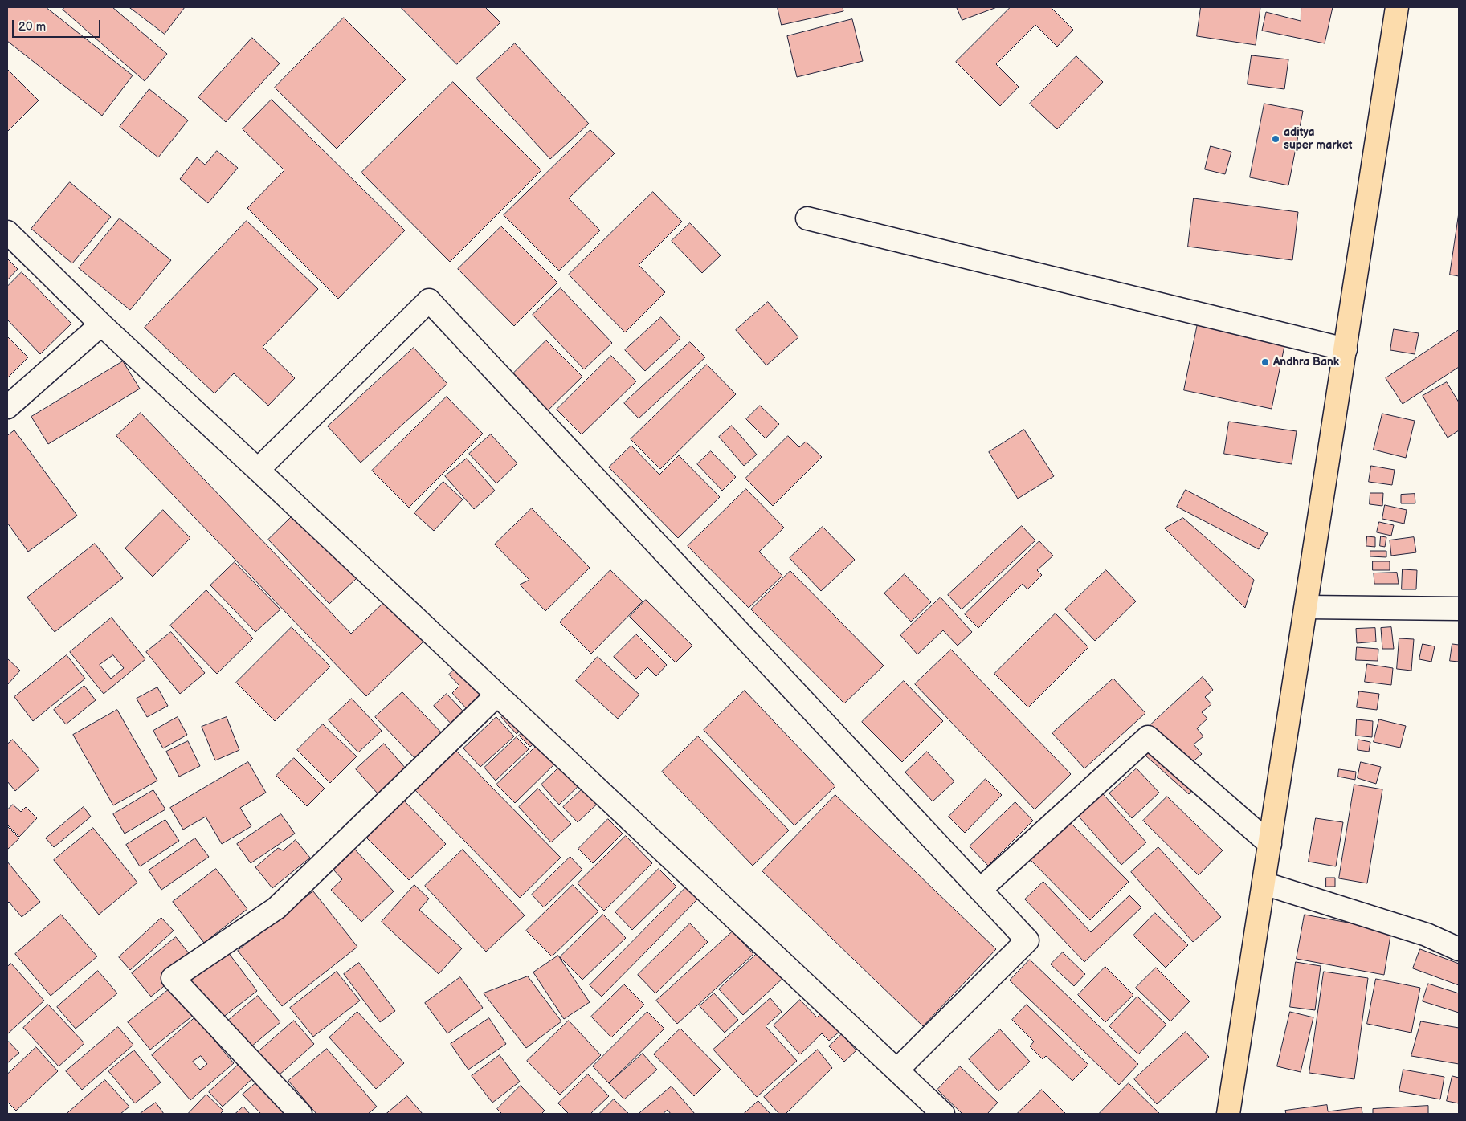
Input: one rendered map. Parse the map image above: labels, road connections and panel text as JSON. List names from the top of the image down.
{
  "places": ["aditya super market", "Andhra Bank"],
  "scale_bar": "20 m"
}
